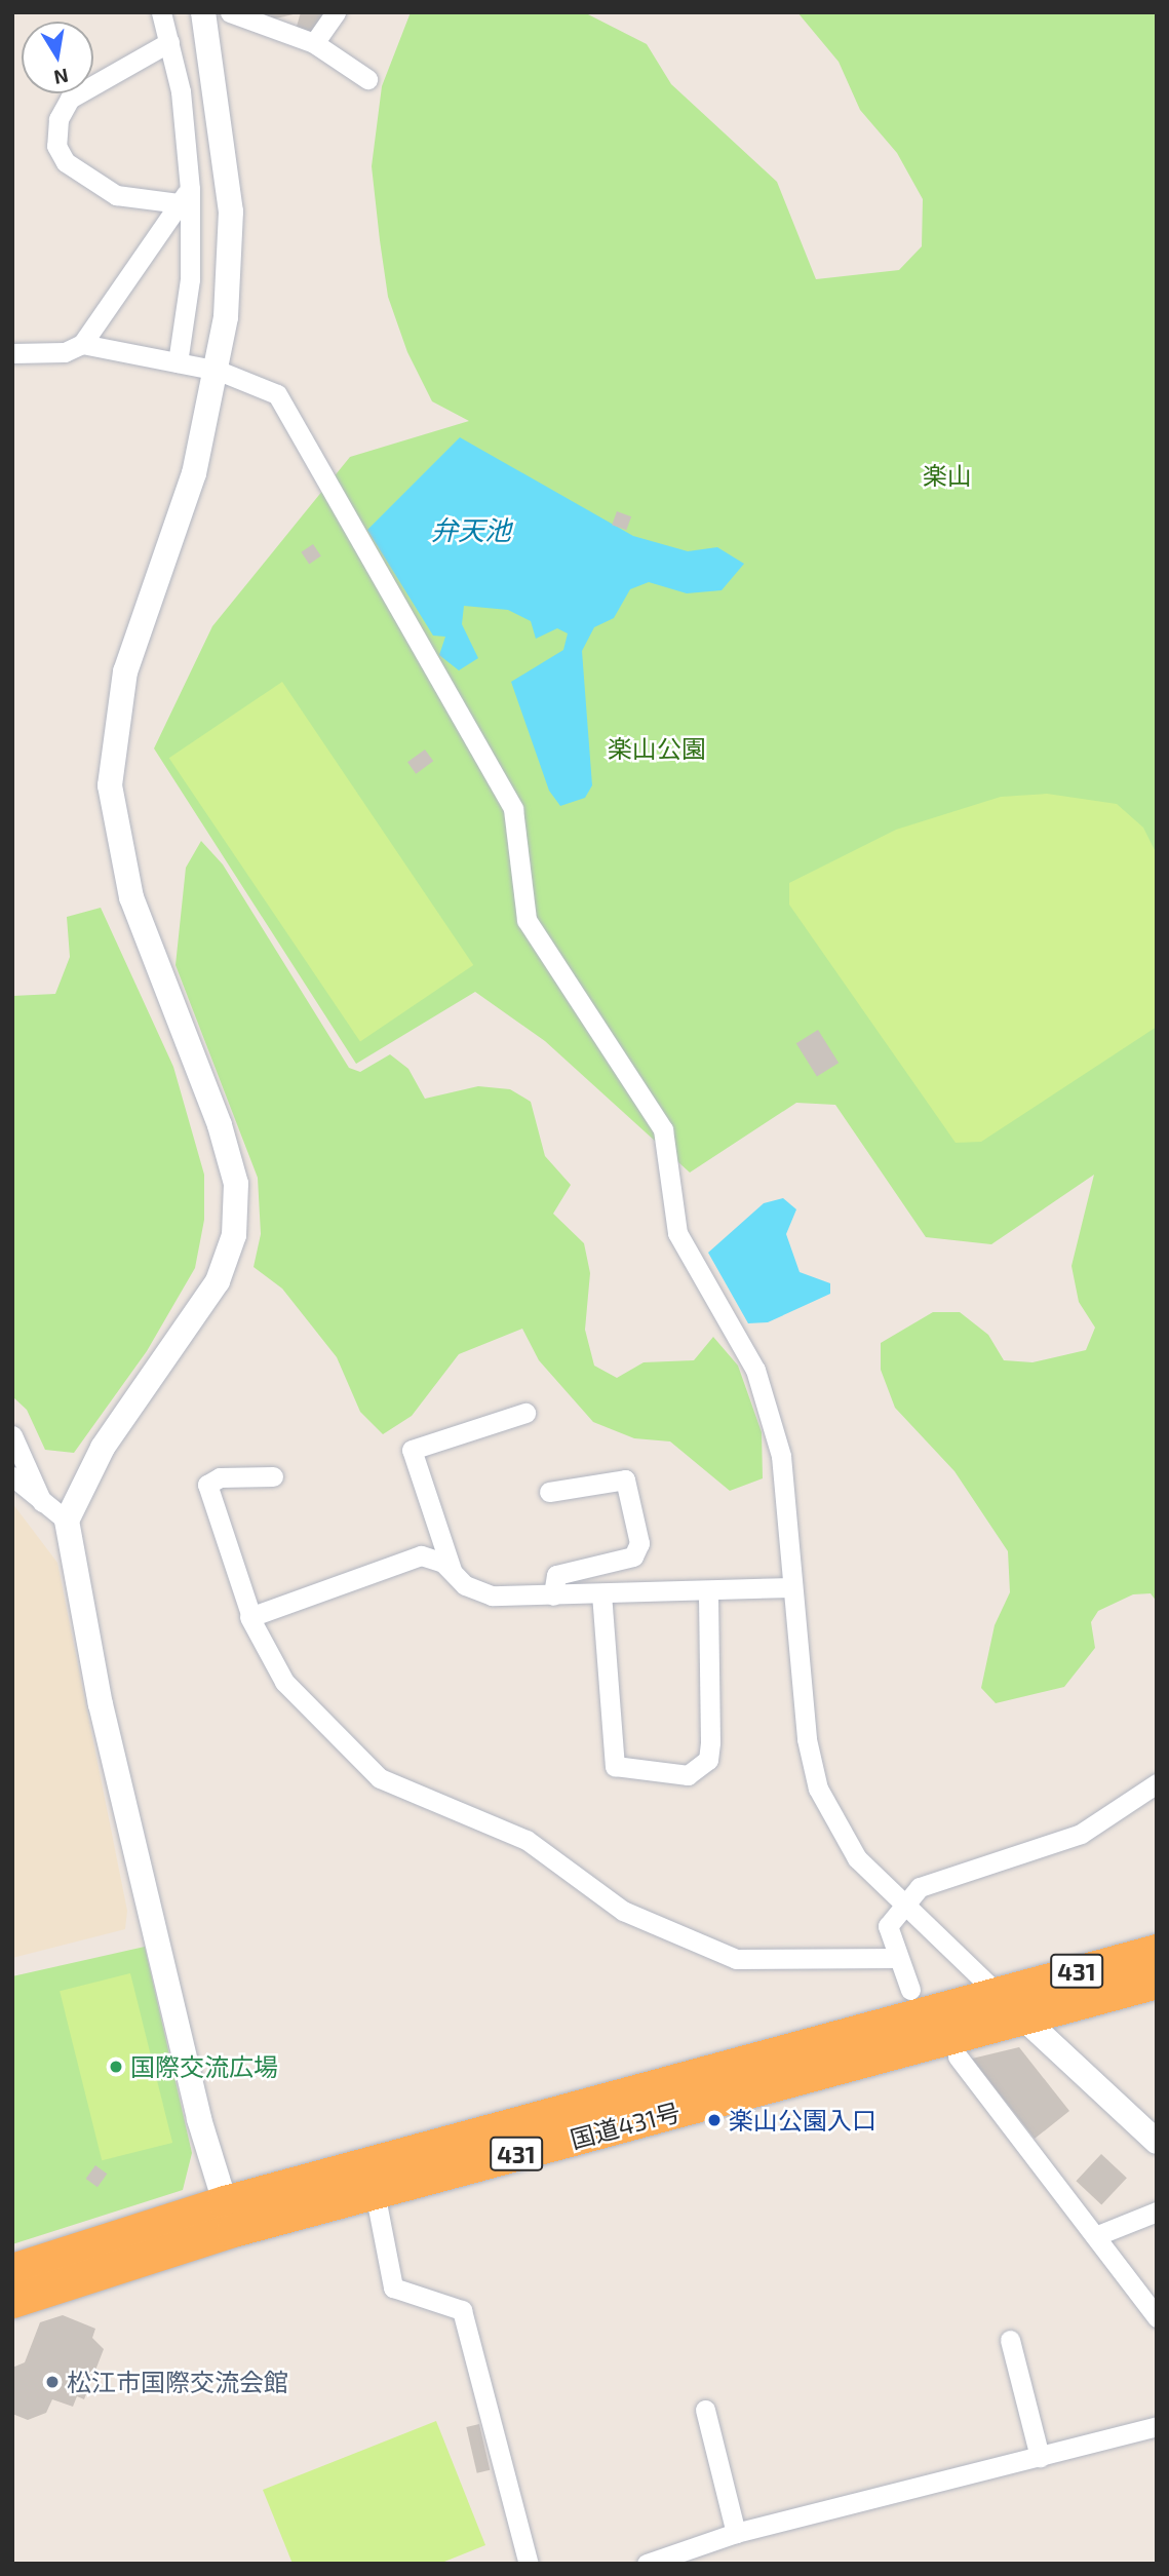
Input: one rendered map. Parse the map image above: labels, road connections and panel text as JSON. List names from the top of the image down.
{
  "streets": {
    "highway": ["431", "国道431号"]
  },
  "water": ["弁天池"],
  "parks": ["楽山", "楽山公園"],
  "places": ["国際交流広場", "楽山公園入口", "松江市国際交流会館"],
  "north": "bottom"
}
